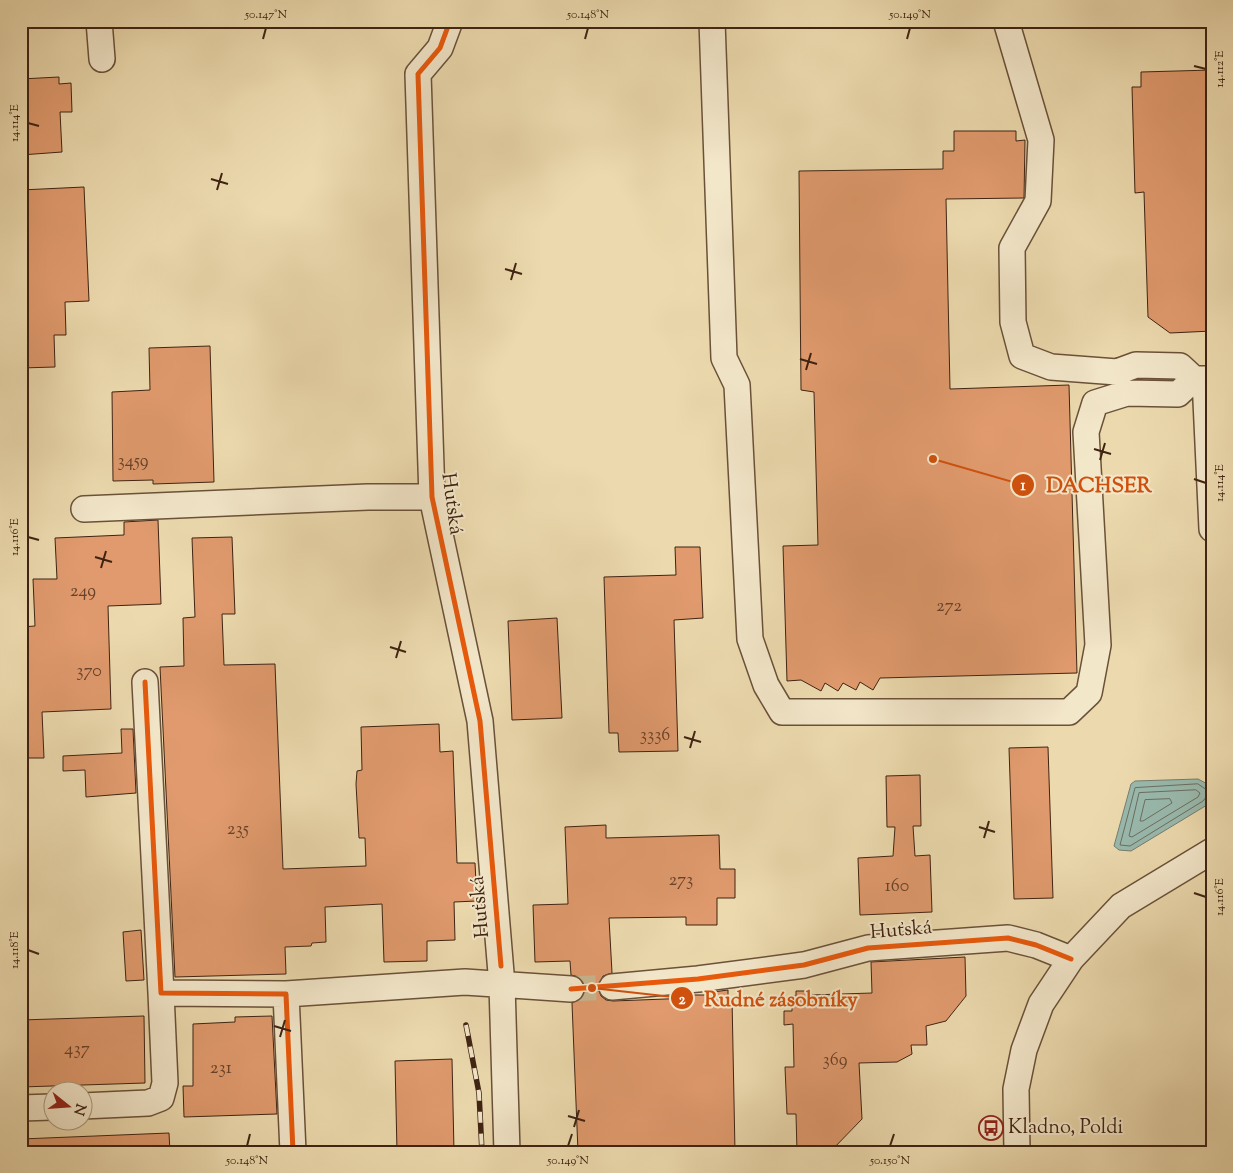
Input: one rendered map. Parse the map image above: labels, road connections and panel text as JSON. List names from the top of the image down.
{
  "streets": {
    "street": ["Huťská"]
  },
  "places": {
    "other": ["DACHSER", "Rudné zásobníky"],
    "bus stop": ["Kladno, Poldi"]
  },
  "house_numbers": [
    "3459",
    "249",
    "272",
    "370",
    "3336",
    "235",
    "273",
    "160",
    "437",
    "369",
    "231"
  ],
  "north": "right",
  "coordinates": [
    "50.147°N",
    "50.148°N",
    "50.149°N",
    "14.112°E",
    "14.114°E",
    "14.116°E",
    "14.118°E",
    "50.150°N"
  ]
}
